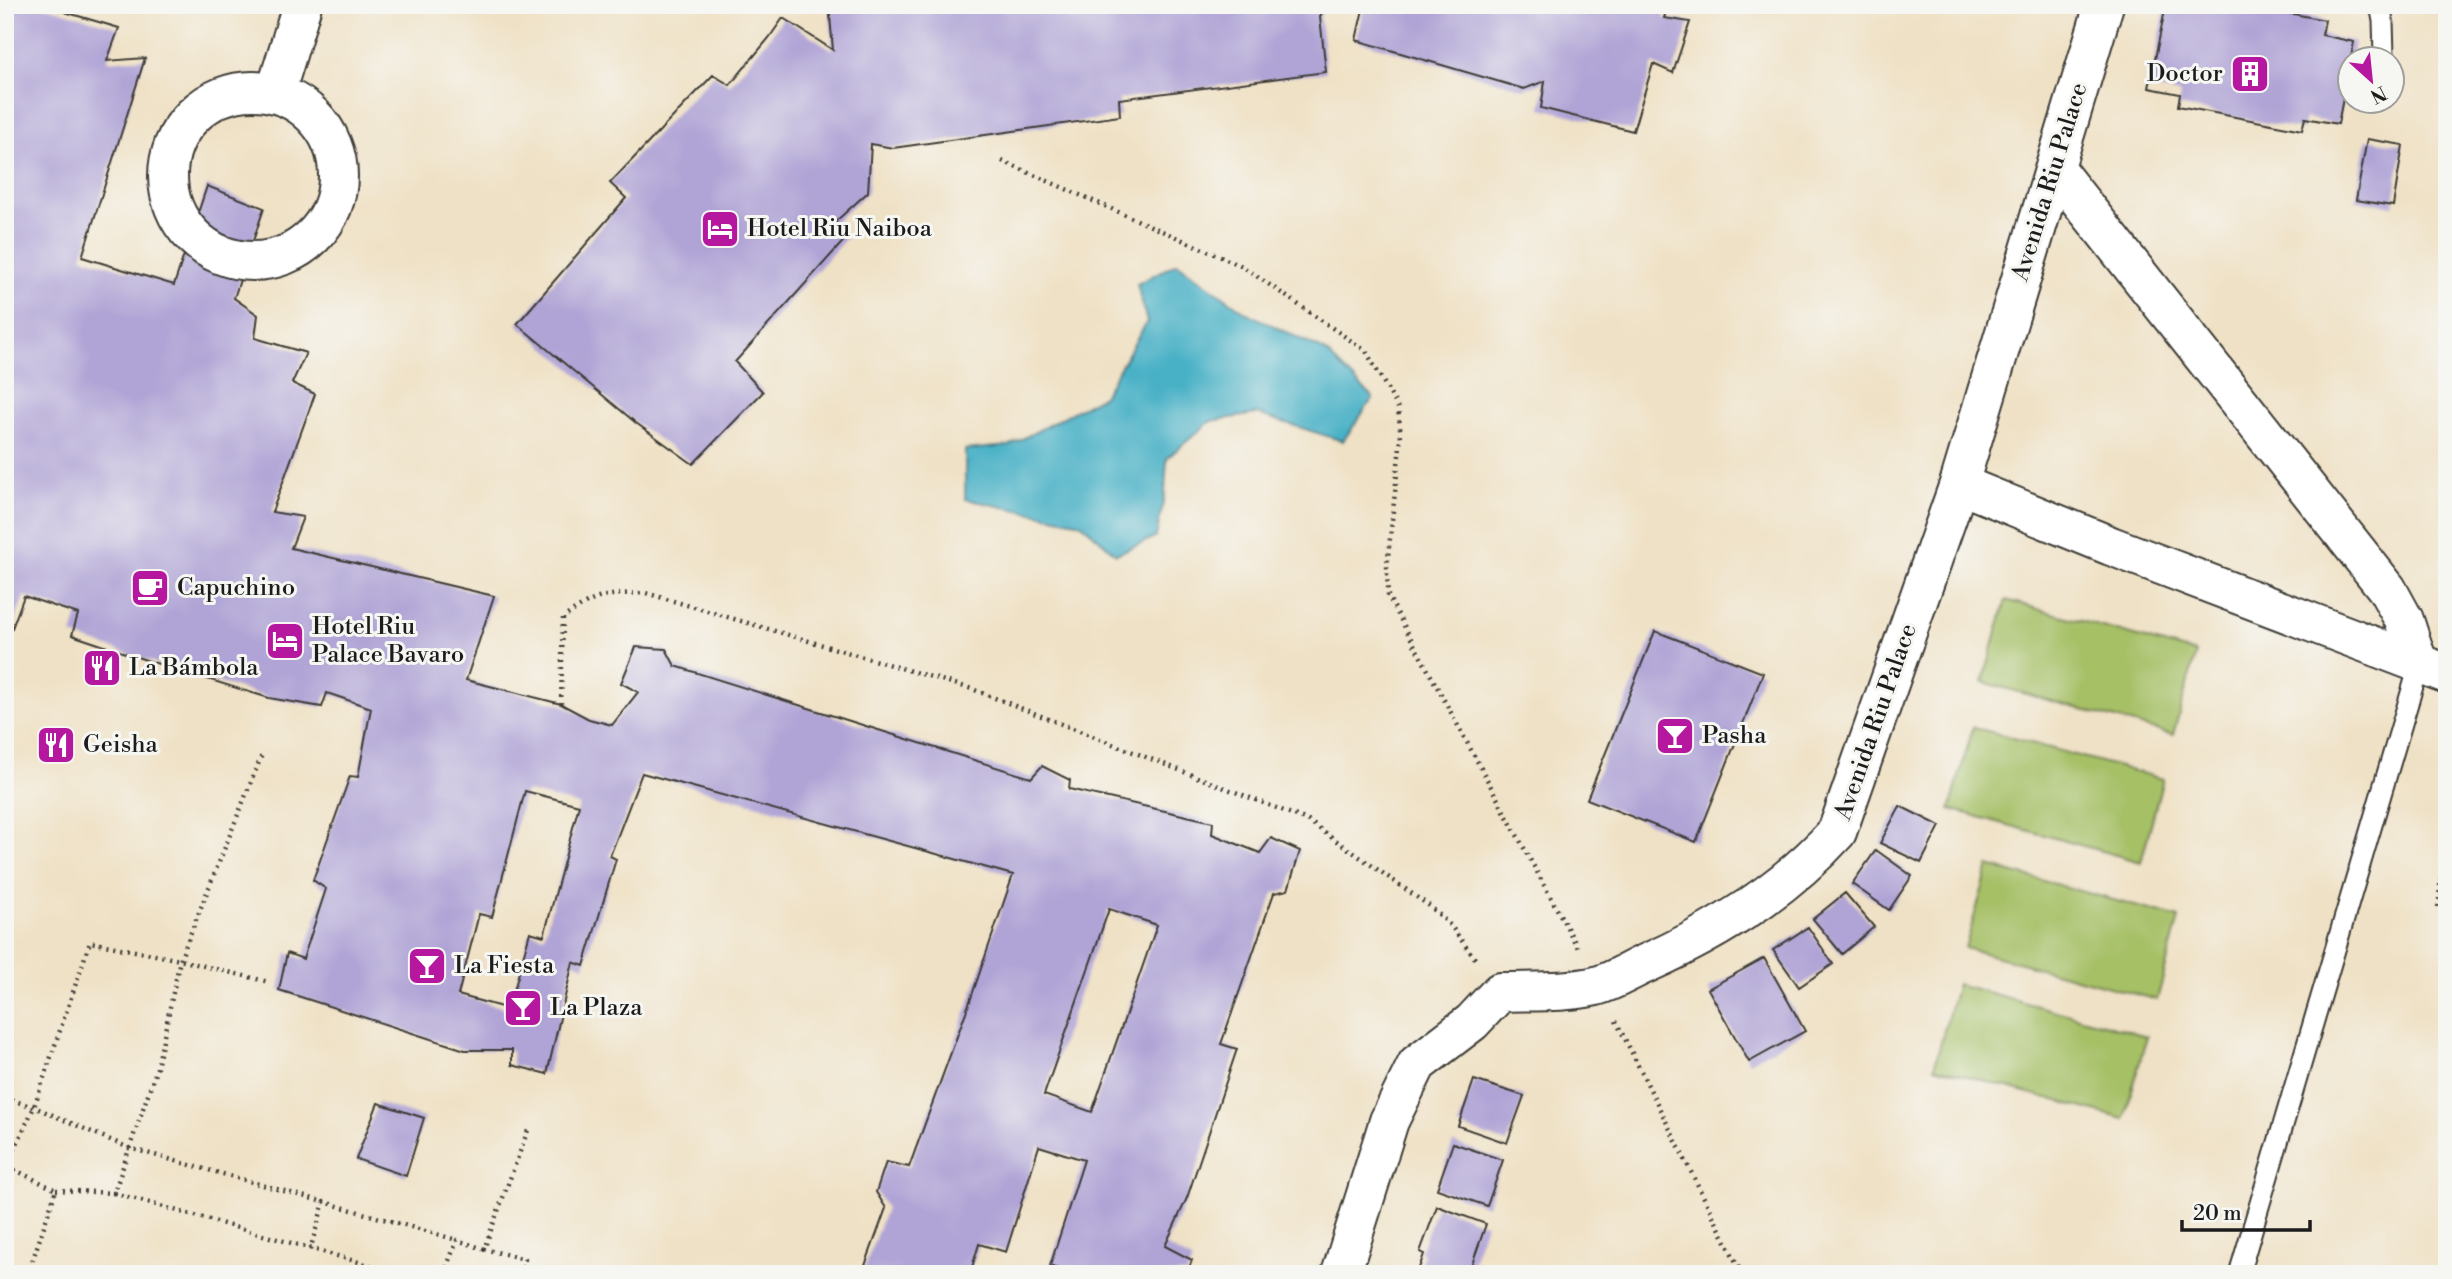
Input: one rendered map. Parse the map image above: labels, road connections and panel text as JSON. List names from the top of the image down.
{
  "streets": {
    "street": ["Avenida Riu Palace"]
  },
  "places": {
    "building": ["Doctor"],
    "hotel": ["Hotel Riu Naiboa", "Hotel Riu Palace Bavaro"],
    "cafe": ["Capuchino"],
    "restaurant": ["La Bámbola", "Geisha"],
    "bar": ["Pasha", "La Fiesta", "La Plaza"]
  },
  "scale_bar": "20 m",
  "north": "bottom right"
}
